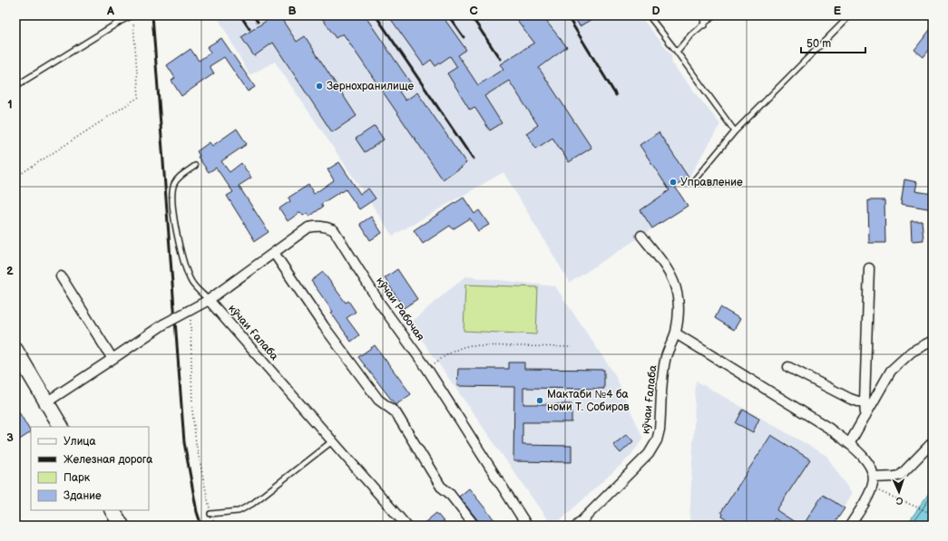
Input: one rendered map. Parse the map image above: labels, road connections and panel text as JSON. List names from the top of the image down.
{
  "streets": {
    "street": ["кӯчаи Рабочая", "кӯчаи Ғалаба"]
  },
  "crossings": [
    ["кӯчаи Рабочая", "кӯчаи Ғалаба"]
  ],
  "places": ["Зернохранилище", "Управление", "Мактаби №4 ба номи Т. Собиров"],
  "legend": [
    "Улица",
    "Железная дорога",
    "Парк",
    "Здание"
  ],
  "scale_bar": "50 m",
  "north": "bottom",
  "grid": {
    "columns": [
      "A",
      "B",
      "C",
      "D",
      "E"
    ],
    "rows": ["1", "2", "3"]
  }
}
